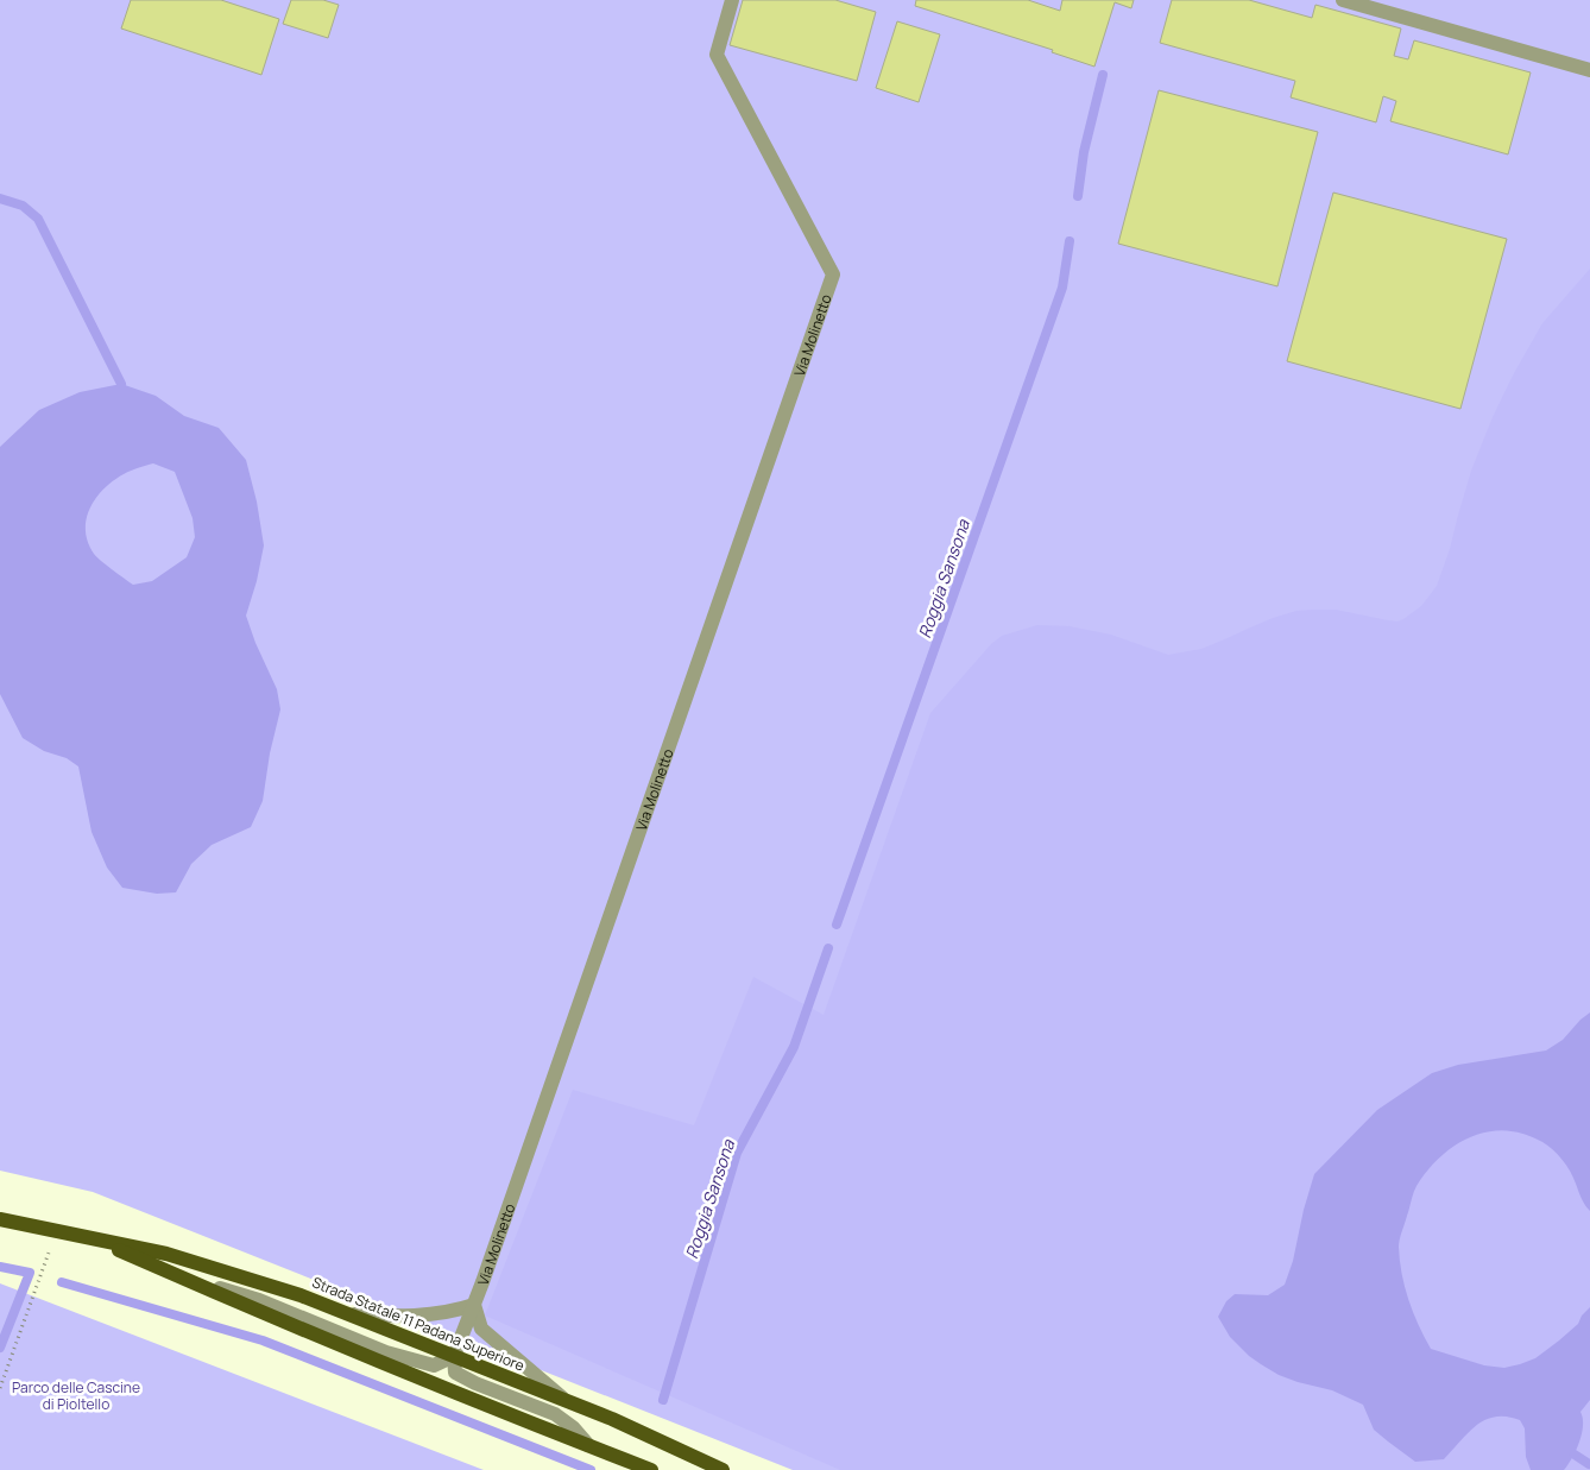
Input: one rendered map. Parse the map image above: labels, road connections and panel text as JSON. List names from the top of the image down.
{
  "streets": {
    "main road": ["Strada Statale 11 Padana Superiore"],
    "lane": ["Via Molinetto"]
  },
  "crossings": [
    ["Via Molinetto", "Strada Statale 11 Padana Superiore"]
  ],
  "water": ["Roggia Sansona"],
  "parks": ["Parco delle Cascine di Pioltello"]
}
